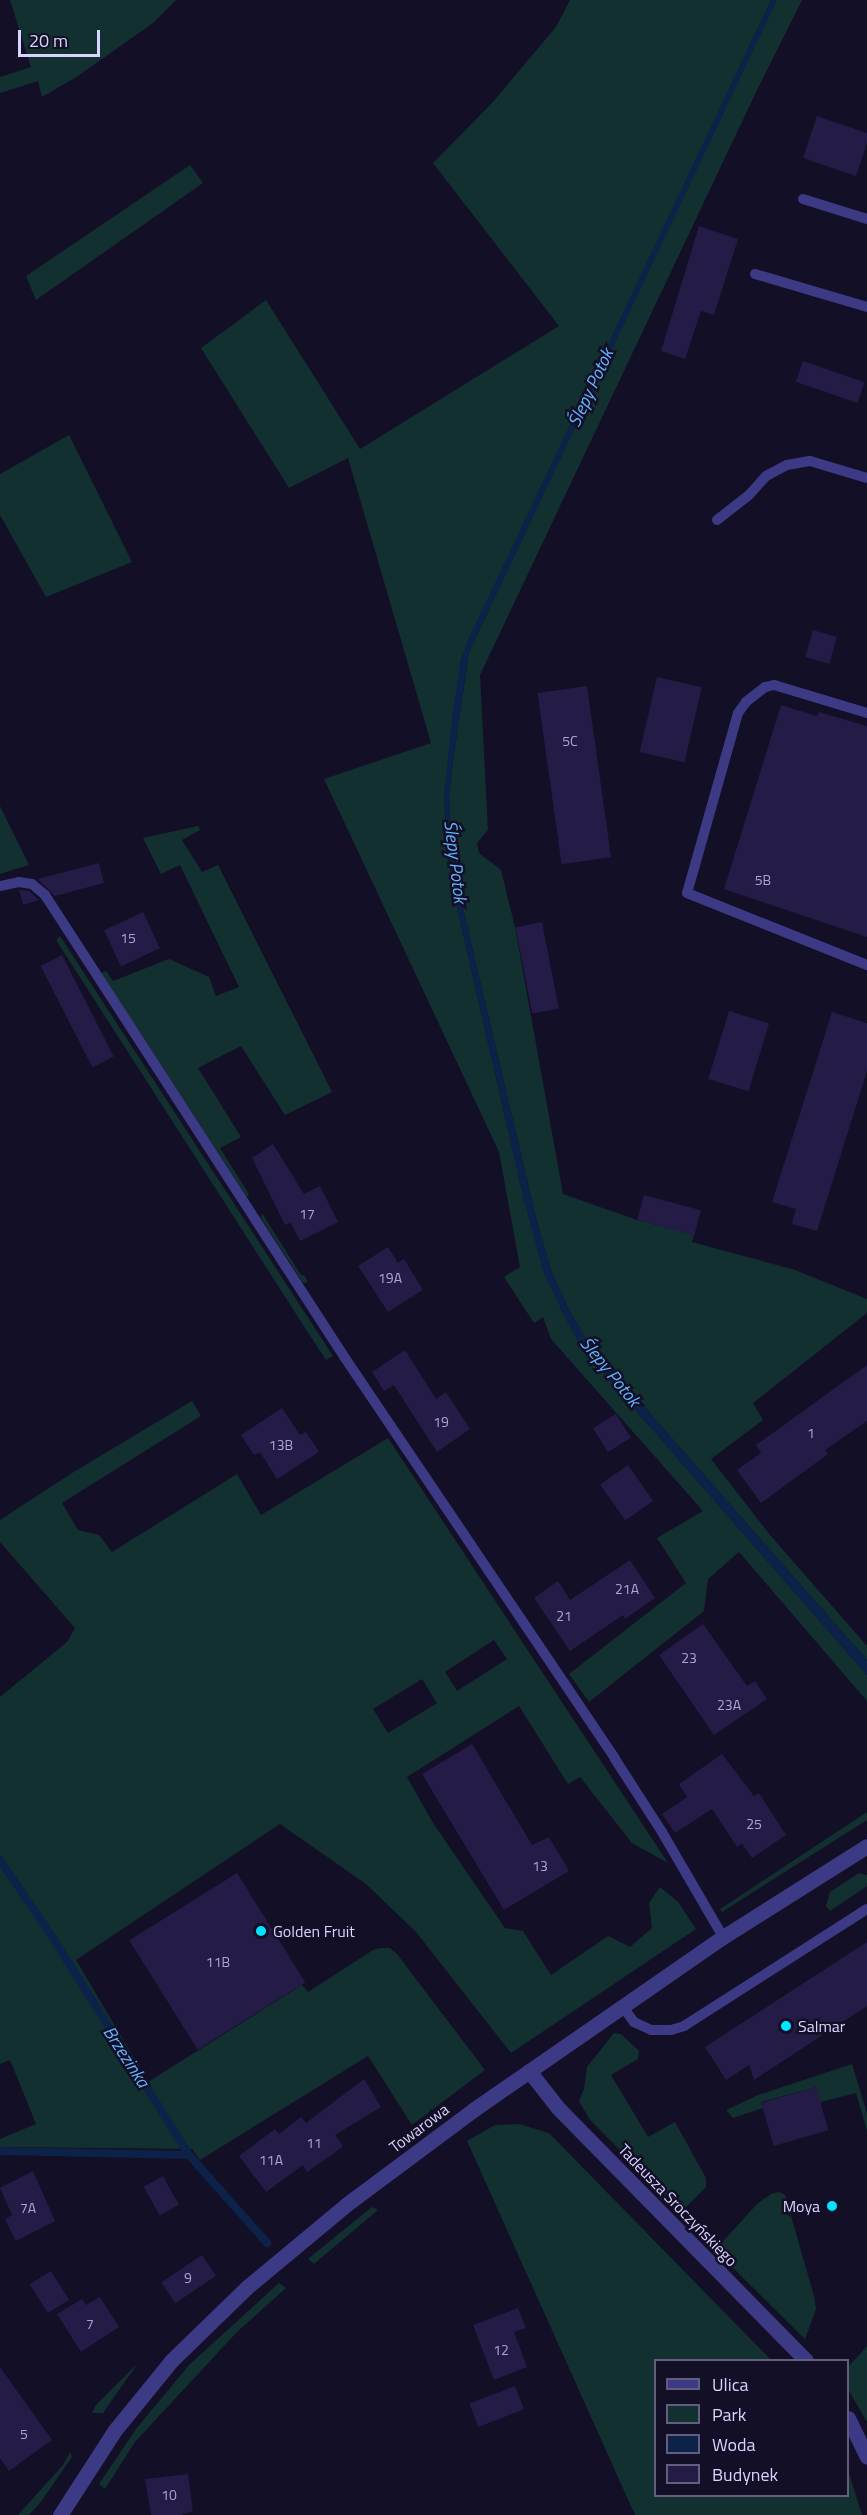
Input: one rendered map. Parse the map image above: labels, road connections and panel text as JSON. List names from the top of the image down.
{
  "streets": {
    "street": ["Towarowa", "Tadeusza Sroczyńskiego"]
  },
  "crossings": [
    ["Towarowa", "Tadeusza Sroczyńskiego"]
  ],
  "water": ["Ślepy Potok", "Brzezinka"],
  "places": ["Golden Fruit", "Salmar", "Moya"],
  "house_numbers": [
    "5C",
    "5B",
    "15",
    "17",
    "19A",
    "19",
    "1",
    "13B",
    "21A",
    "21",
    "23",
    "23A",
    "25",
    "13",
    "11B",
    "11",
    "11A",
    "7A",
    "9",
    "7",
    "12",
    "5",
    "10"
  ],
  "legend": [
    "Ulica",
    "Park",
    "Woda",
    "Budynek"
  ],
  "scale_bar": "20 m"
}
